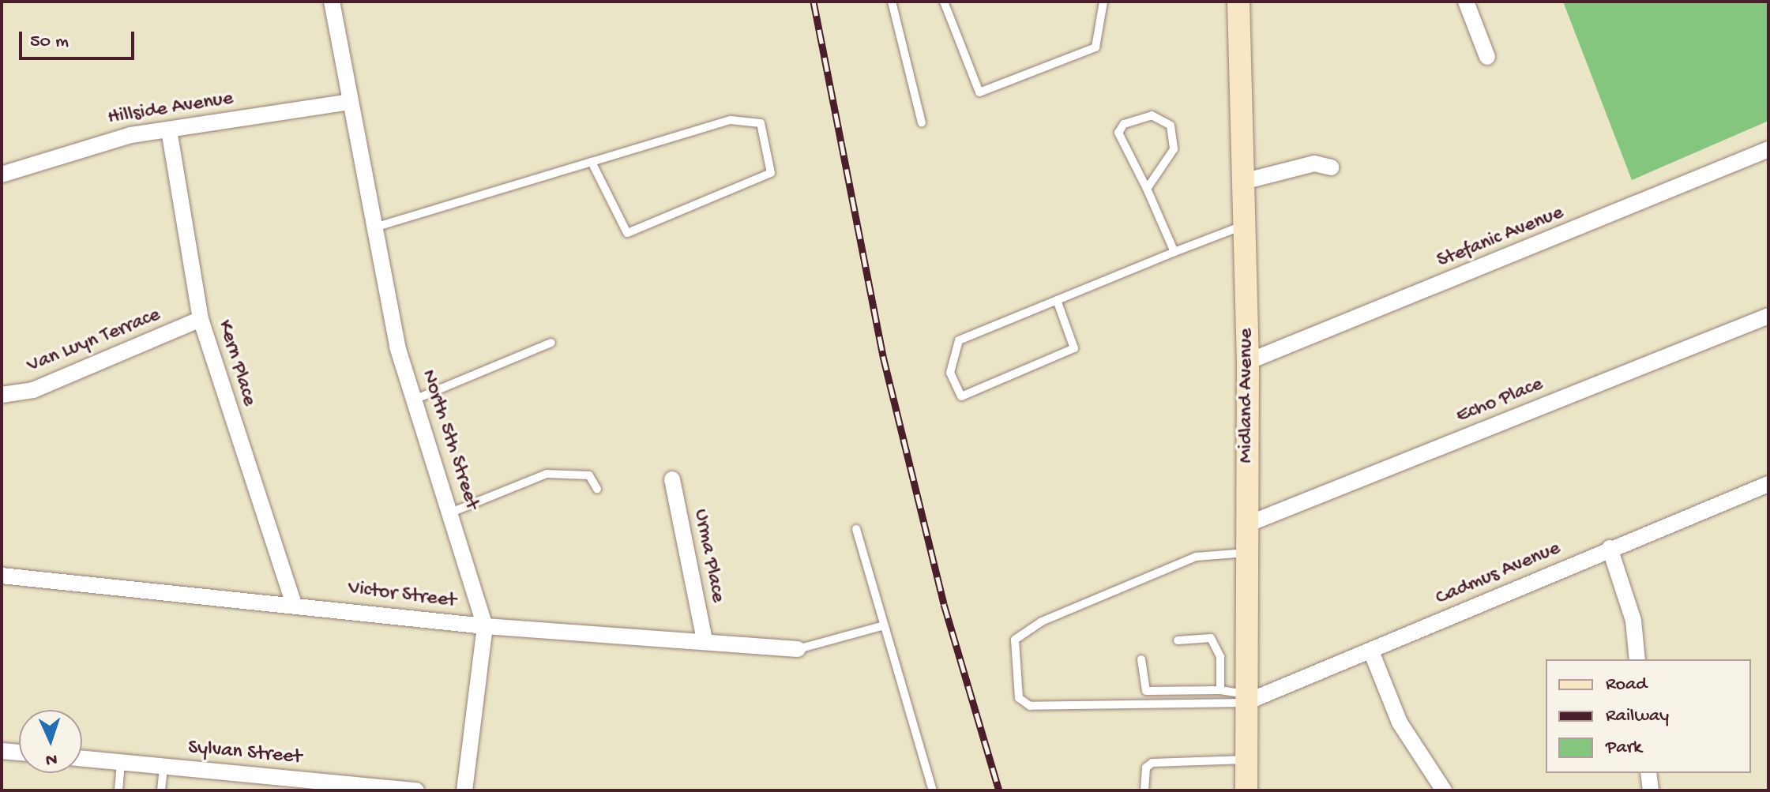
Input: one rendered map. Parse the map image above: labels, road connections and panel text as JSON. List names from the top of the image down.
{
  "streets": {
    "street": [
      "Hillside Avenue",
      "Stefanic Avenue",
      "Van Luyn Terrace",
      "Kern Place",
      "Midland Avenue",
      "Echo Place",
      "North 5th Street",
      "Urma Place",
      "Cadmus Avenue",
      "Victor Street",
      "Sylvan Street"
    ]
  },
  "crossings": [
    ["Hillside Avenue", "Kern Place"],
    ["Hillside Avenue", "North 5th Street"],
    ["Stefanic Avenue", "Midland Avenue"],
    ["Van Luyn Terrace", "Kern Place"],
    ["Kern Place", "Victor Street"],
    ["Midland Avenue", "Echo Place"],
    ["Midland Avenue", "Cadmus Avenue"],
    ["North 5th Street", "Victor Street"],
    ["Urma Place", "Victor Street"]
  ],
  "legend": ["Road", "Railway", "Park"],
  "scale_bar": "50 m",
  "north": "bottom"
}
